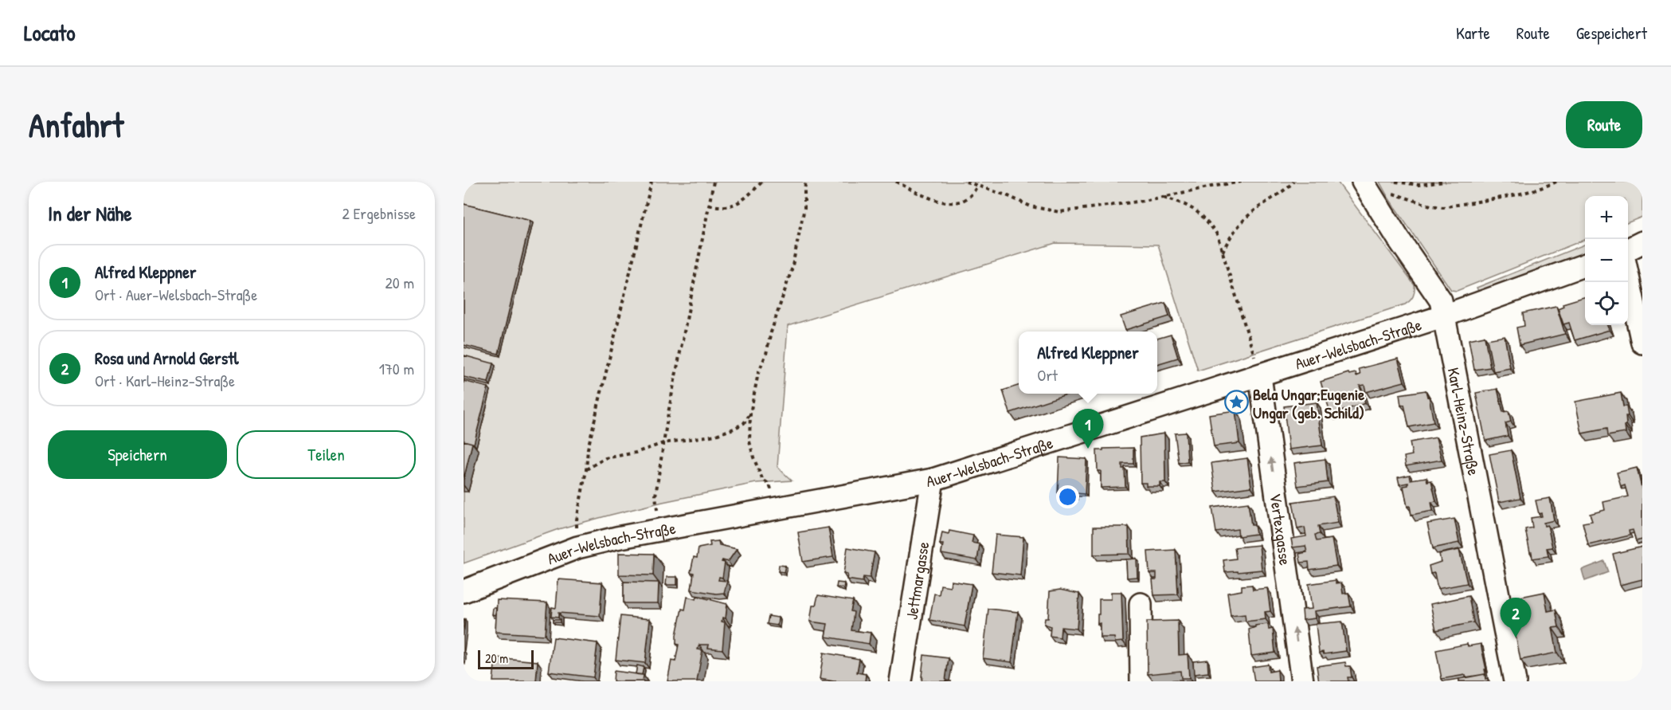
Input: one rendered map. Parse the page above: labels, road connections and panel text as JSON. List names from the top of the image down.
{
  "streets": {
    "street": [
      "Auer-Welsbach-Straße",
      "Karl-Heinz-Straße",
      "Vertexgasse",
      "Jettmargasse"
    ]
  },
  "crossings": [
    ["Auer-Welsbach-Straße", "Karl-Heinz-Straße"],
    ["Auer-Welsbach-Straße", "Vertexgasse"],
    ["Auer-Welsbach-Straße", "Jettmargasse"]
  ],
  "one_way": ["Vertexgasse"],
  "places": {
    "place": ["Bela Ungar;Eugenie Ungar (geb. Schild)"]
  },
  "scale_bar": "20 m",
  "page": {
    "header": "Locato",
    "nav": ["Karte", "Route", "Gespeichert"],
    "buttons": [
      "Route",
      ["Speichern", "Teilen"]
    ],
    "title": "Anfahrt",
    "heading": ["In der Nähe", "2 Ergebnisse"],
    "map_buttons": ["+", "−"],
    "list": [
      {
        "mark": "1",
        "name": "Alfred Kleppner",
        "note": "Ort · Auer-Welsbach-Straße",
        "value": "20 m"
      },
      {
        "mark": "2",
        "name": "Rosa und Arnold Gerstl",
        "note": "Ort · Karl-Heinz-Straße",
        "value": "170 m"
      }
    ],
    "popup": ["Alfred Kleppner", "Ort"],
    "pins": ["1", "2"],
    "scale": "20 m"
  }
}
